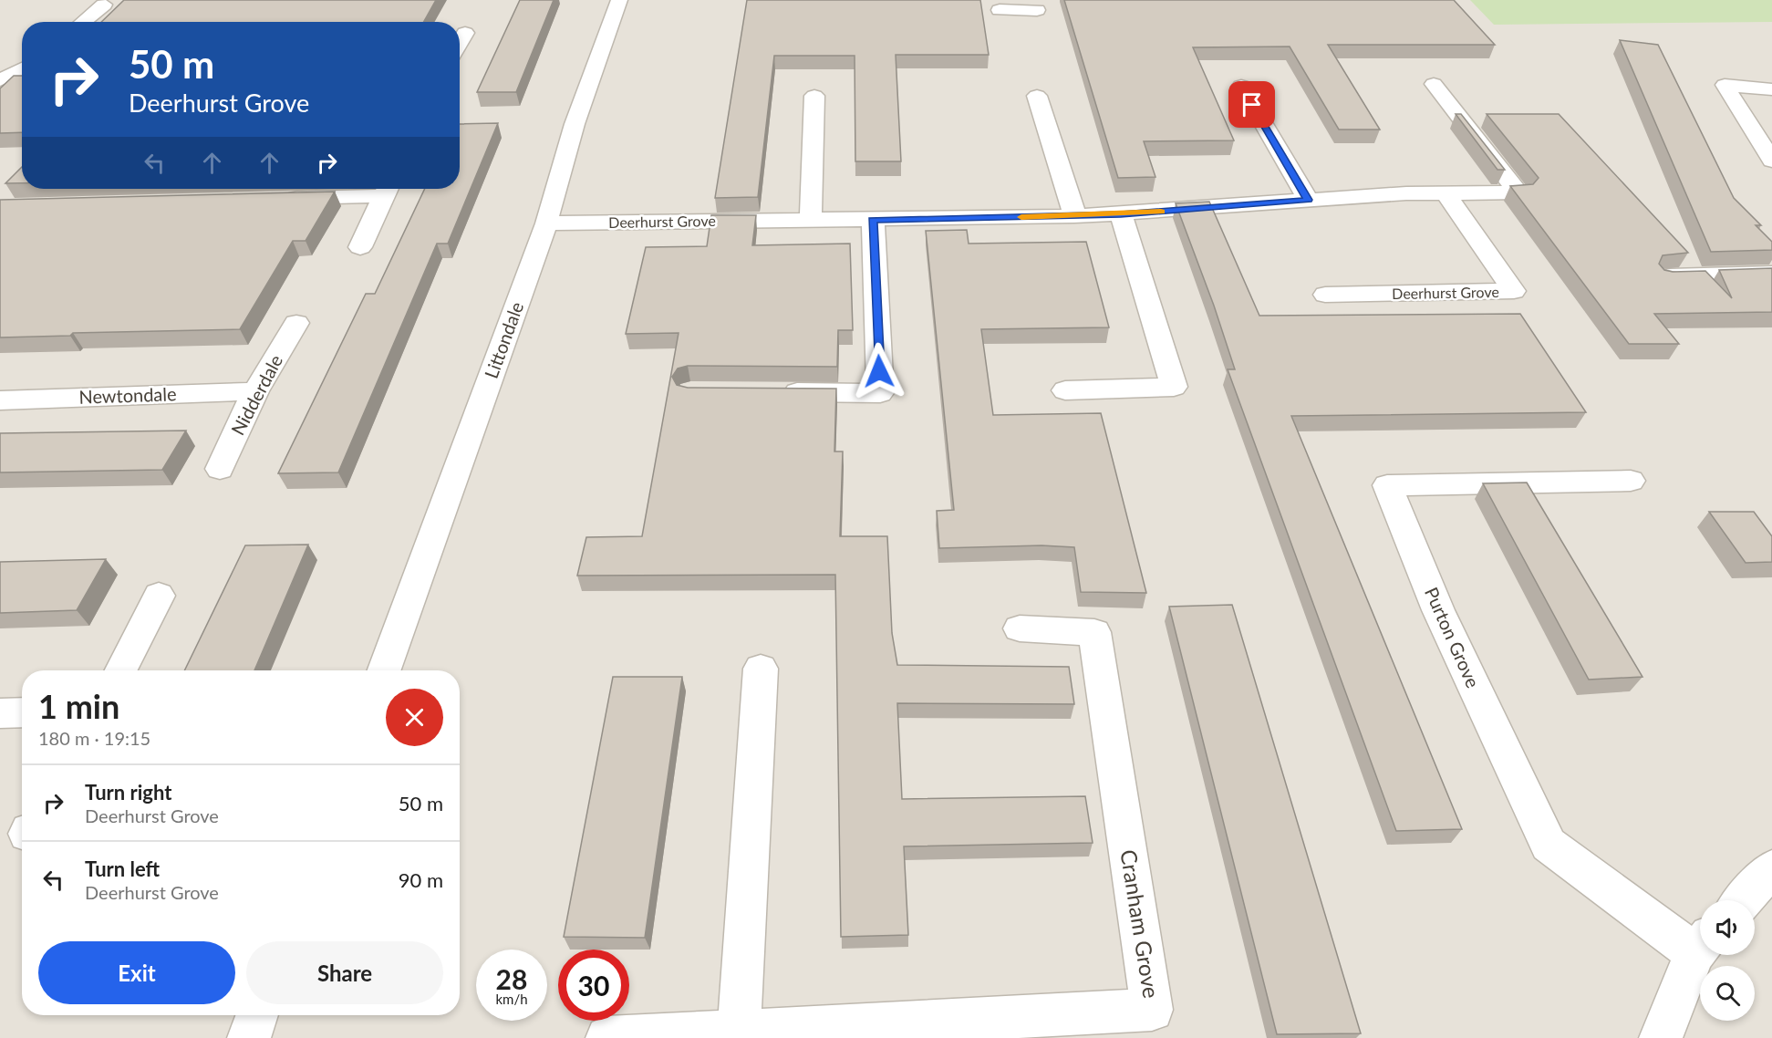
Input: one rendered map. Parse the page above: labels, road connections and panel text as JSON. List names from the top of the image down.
{
  "streets": {
    "street": [
      "Deerhurst Grove",
      "Littondale",
      "Nidderdale",
      "Newtondale",
      "Purton Grove",
      "Cranham Grove"
    ]
  },
  "crossings": [
    ["Deerhurst Grove", "Littondale"],
    ["Nidderdale", "Newtondale"]
  ],
  "page": {
    "turn": ["50 m", "Deerhurst Grove"],
    "heading": ["1 min", "180 m · 19:15"],
    "list": [
      {
        "name": "Turn right",
        "note": "Deerhurst Grove",
        "value": "50 m"
      },
      {
        "name": "Turn left",
        "note": "Deerhurst Grove",
        "value": "90 m"
      }
    ],
    "buttons": ["Exit", "Share"],
    "speed": "28 km/h",
    "limit": "30"
  }
}
